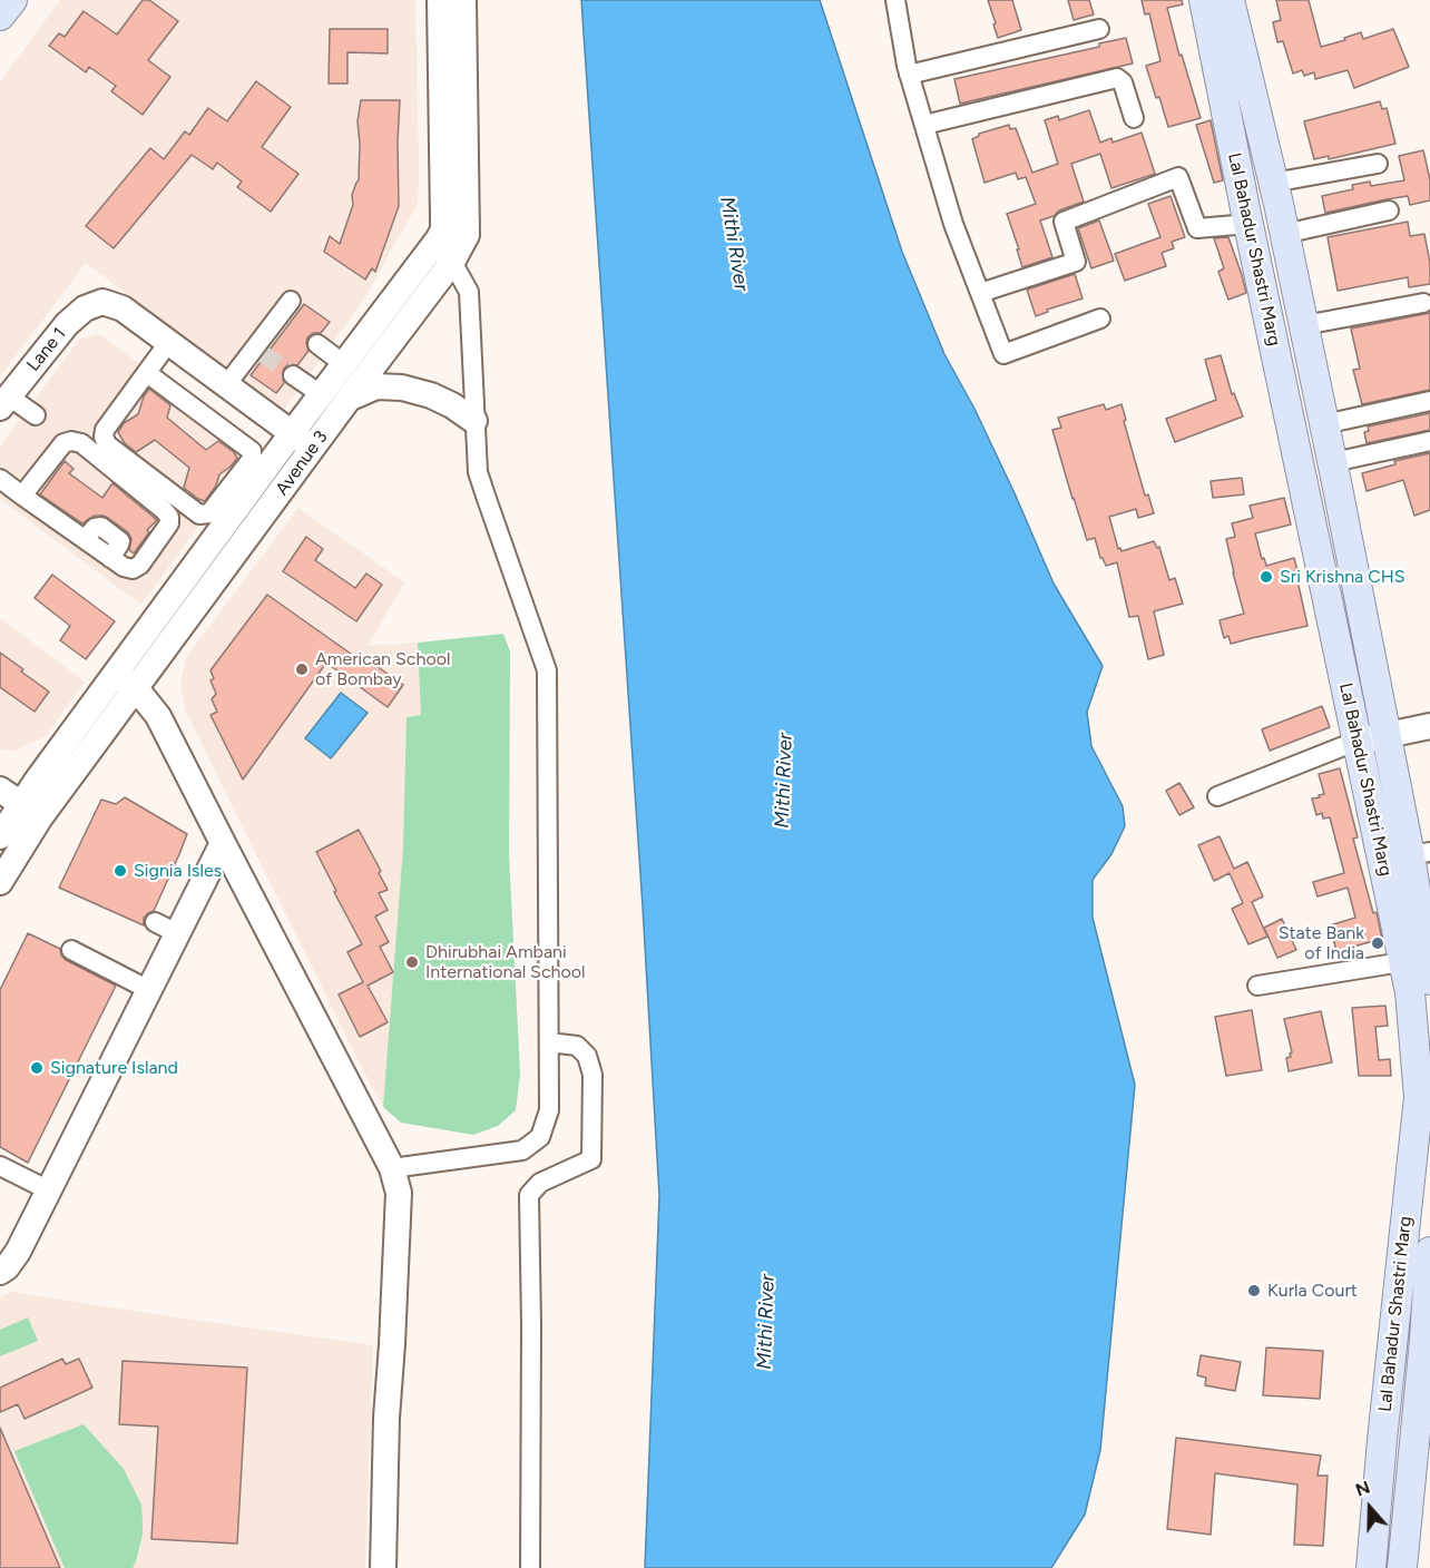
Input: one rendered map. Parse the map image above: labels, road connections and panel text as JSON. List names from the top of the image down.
{
  "streets": {
    "main road": ["Lal Bahadur Shastri Marg"],
    "street": ["Lane 1", "Avenue 3"]
  },
  "water": ["Mithi River"],
  "places": [
    "Sri Krishna CHS",
    "American School of Bombay",
    "Signia Isles",
    "State Bank of India",
    "Dhirubhai Ambani International School",
    "Signature Island",
    "Kurla Court"
  ],
  "north": "top"
}
